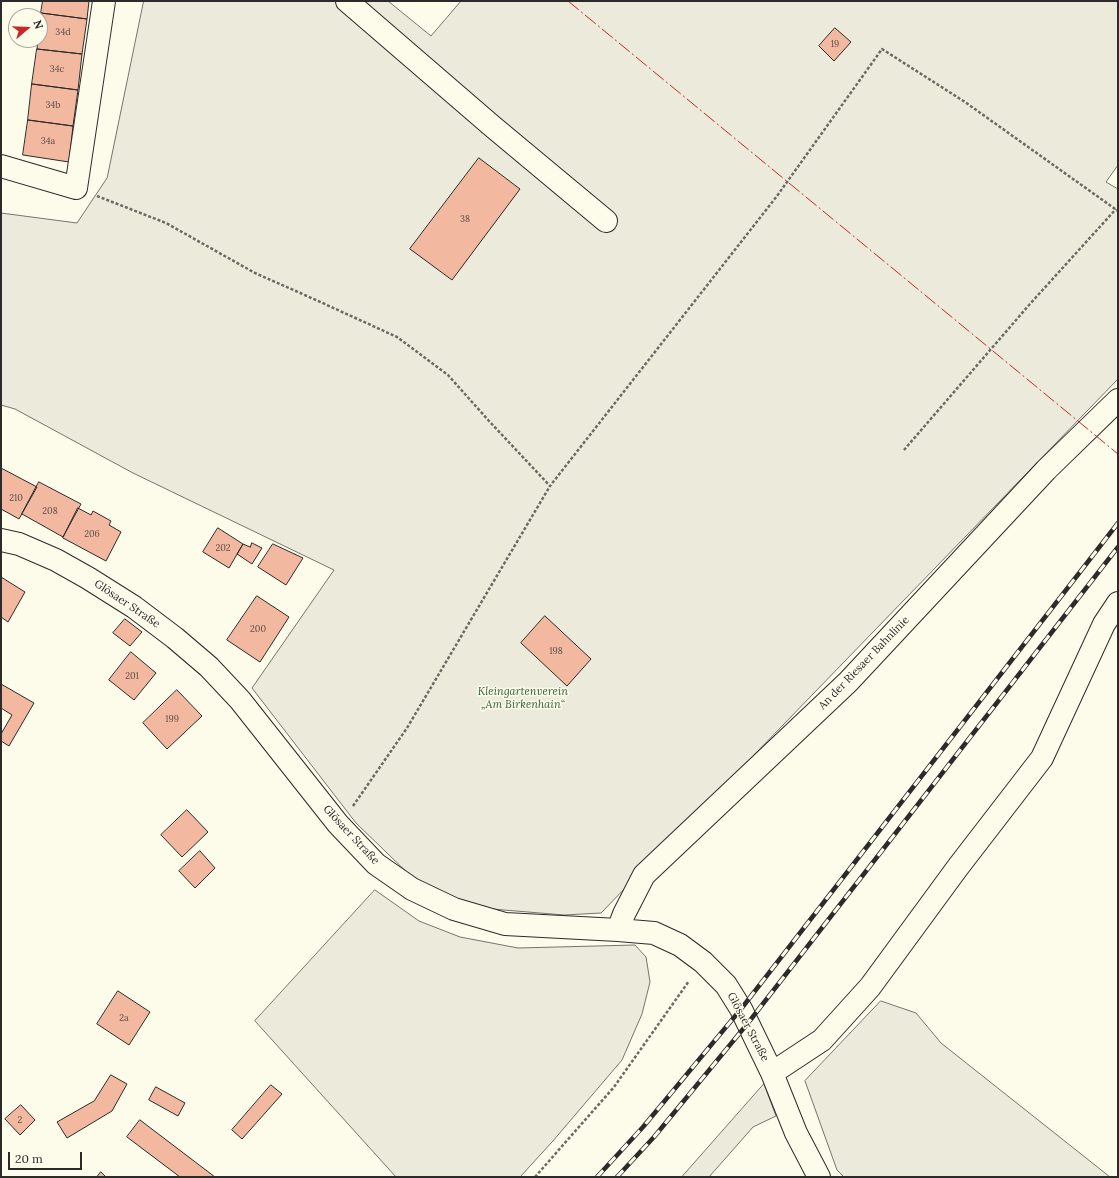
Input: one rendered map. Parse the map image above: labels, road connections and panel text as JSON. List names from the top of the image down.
{
  "streets": {
    "street": ["Glösaer Straße", "An der Riesaer Bahnlinie"]
  },
  "crossings": [
    ["Glösaer Straße", "An der Riesaer Bahnlinie"]
  ],
  "parks": ["Kleingartenverein „Am Birkenhain“"],
  "house_numbers": [
    "34d",
    "19",
    "34c",
    "34b",
    "34a",
    "38",
    "210",
    "208",
    "206",
    "202",
    "200",
    "198",
    "201",
    "199",
    "2a",
    "2"
  ],
  "scale_bar": "20 m",
  "north": "right"
}
